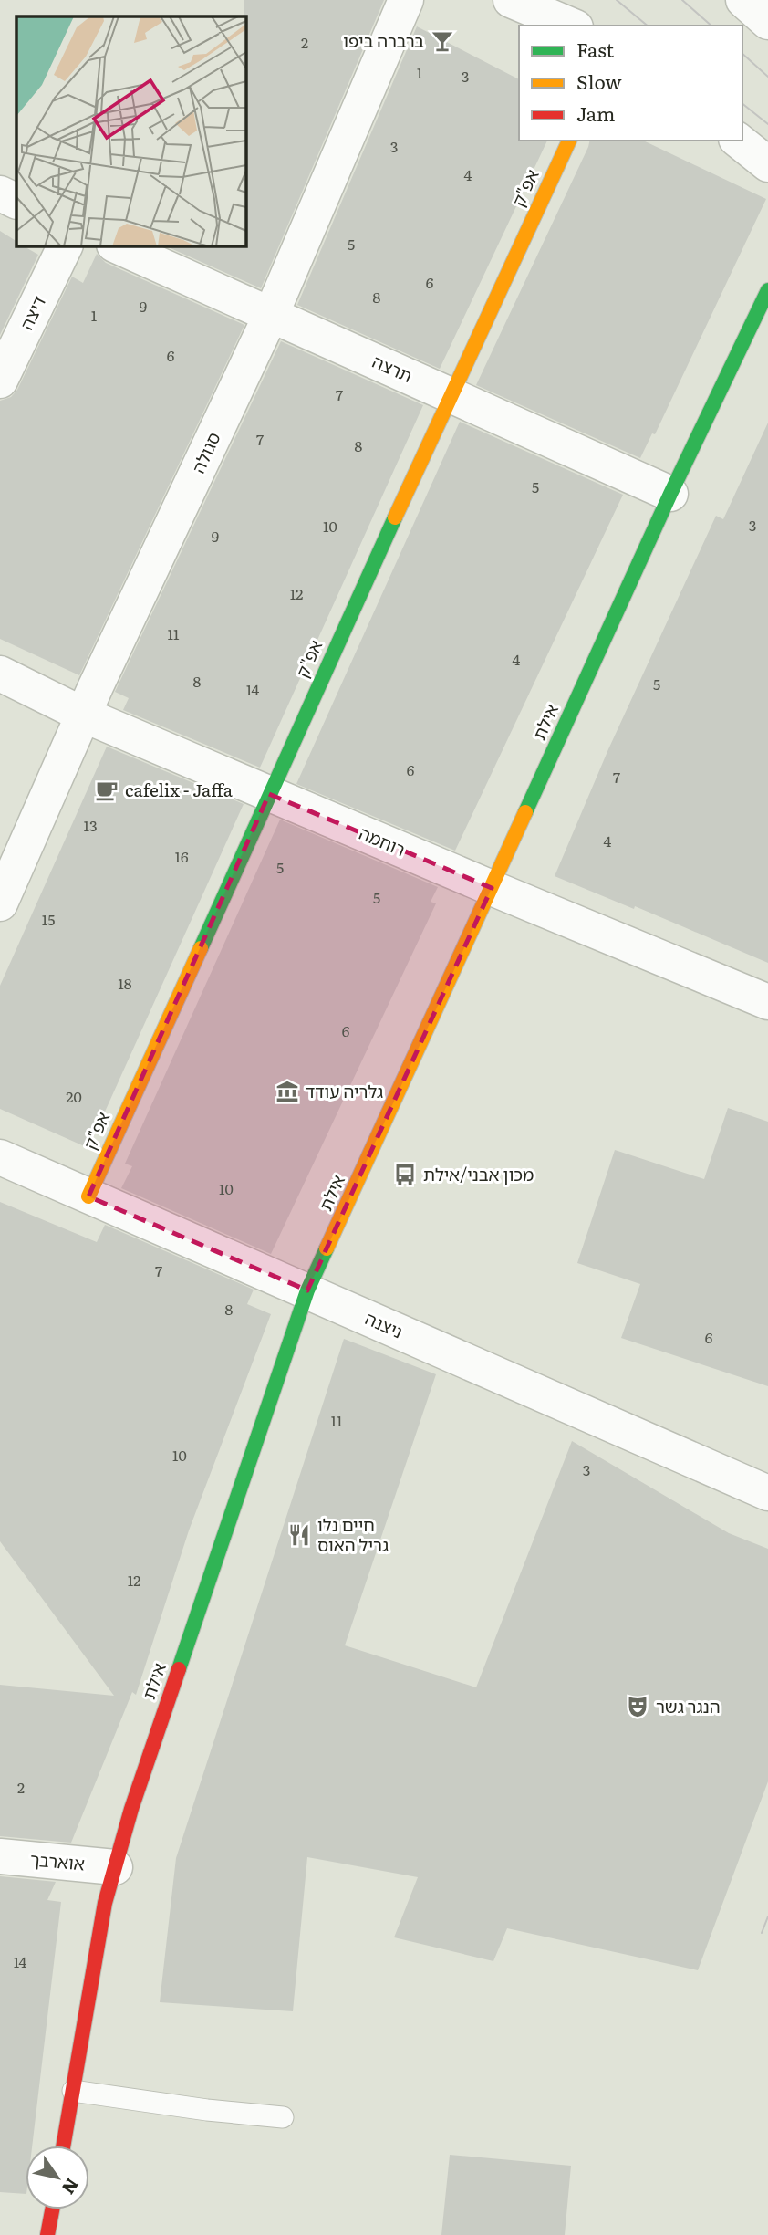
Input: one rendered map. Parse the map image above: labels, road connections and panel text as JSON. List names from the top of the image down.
{
  "streets": {
    "street": [
      "אפ\"ק",
      "דיצה",
      "תרצה",
      "סגולה",
      "אילת",
      "רוחמה",
      "ניצנה",
      "אוארבך"
    ]
  },
  "crossings": [
    ["אפ\"ק", "תרצה"],
    ["אפ\"ק", "רוחמה"],
    ["אפ\"ק", "ניצנה"],
    ["תרצה", "סגולה"],
    ["תרצה", "אילת"],
    ["סגולה", "רוחמה"],
    ["אילת", "רוחמה"],
    ["אילת", "ניצנה"],
    ["אילת", "אוארבך"]
  ],
  "places": {
    "bar": ["ברברה ביפו"],
    "cafe": ["cafelix - Jaffa"],
    "museum": ["גלריה עודד"],
    "bus stop": ["מכון אבני/אילת"],
    "restaurant": ["חיים נלו גריל האוס"],
    "theatre": ["הנגר גשר"]
  },
  "house_numbers": [
    "2",
    "1",
    "3",
    "3",
    "4",
    "5",
    "6",
    "8",
    "9",
    "1",
    "6",
    "7",
    "7",
    "8",
    "5",
    "3",
    "10",
    "9",
    "12",
    "11",
    "4",
    "8",
    "5",
    "14",
    "6",
    "7",
    "13",
    "4",
    "16",
    "5",
    "5",
    "15",
    "18",
    "6",
    "20",
    "10",
    "7",
    "8",
    "6",
    "11",
    "10",
    "3",
    "12",
    "2",
    "14"
  ],
  "legend": ["Fast", "Slow", "Jam"],
  "north": "bottom right"
}
